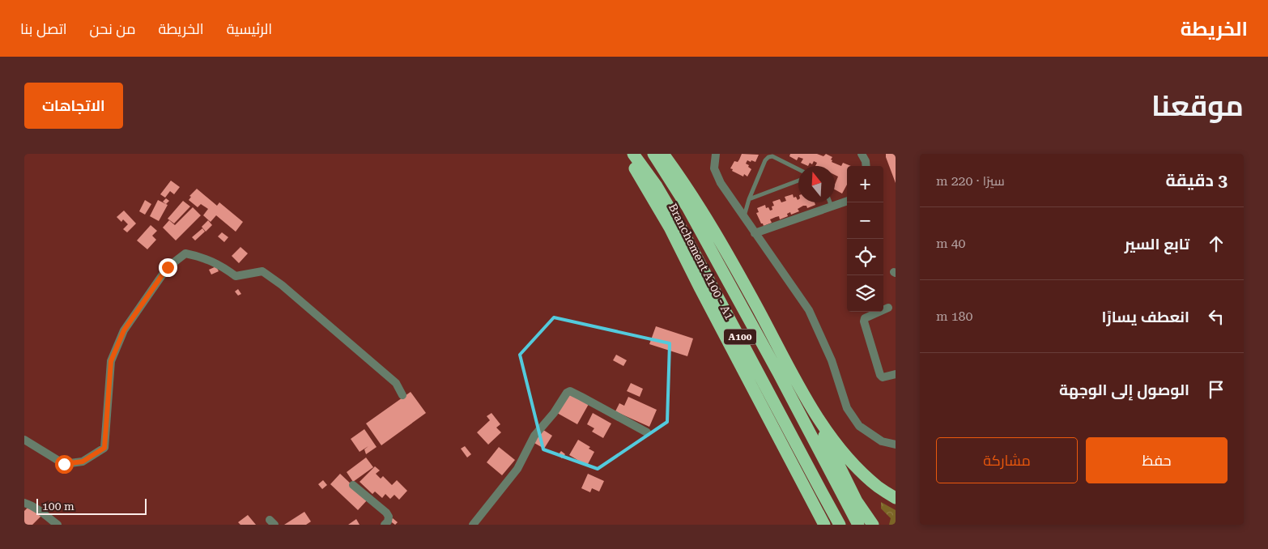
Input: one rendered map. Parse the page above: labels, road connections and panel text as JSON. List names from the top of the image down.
{
  "streets": {
    "highway": ["Branchement A100 - A1", "A100"]
  },
  "scale_bar": "100 m",
  "north": "top",
  "page": {
    "header": "الخريطة",
    "nav": [
      "الرئيسية",
      "الخريطة",
      "من نحن",
      "اتصل بنا"
    ],
    "title": "موقعنا",
    "buttons": [
      "الاتجاهات",
      ["حفظ", "مشاركة"]
    ],
    "heading": ["3 دقيقة", "سيرًا · 220 m"],
    "map_buttons": ["+", "−"],
    "list": [
      ["تابع السير", "40 m"],
      ["انعطف يسارًا", "180 m"],
      "الوصول إلى الوجهة"
    ],
    "scale": "100 m"
  }
}
